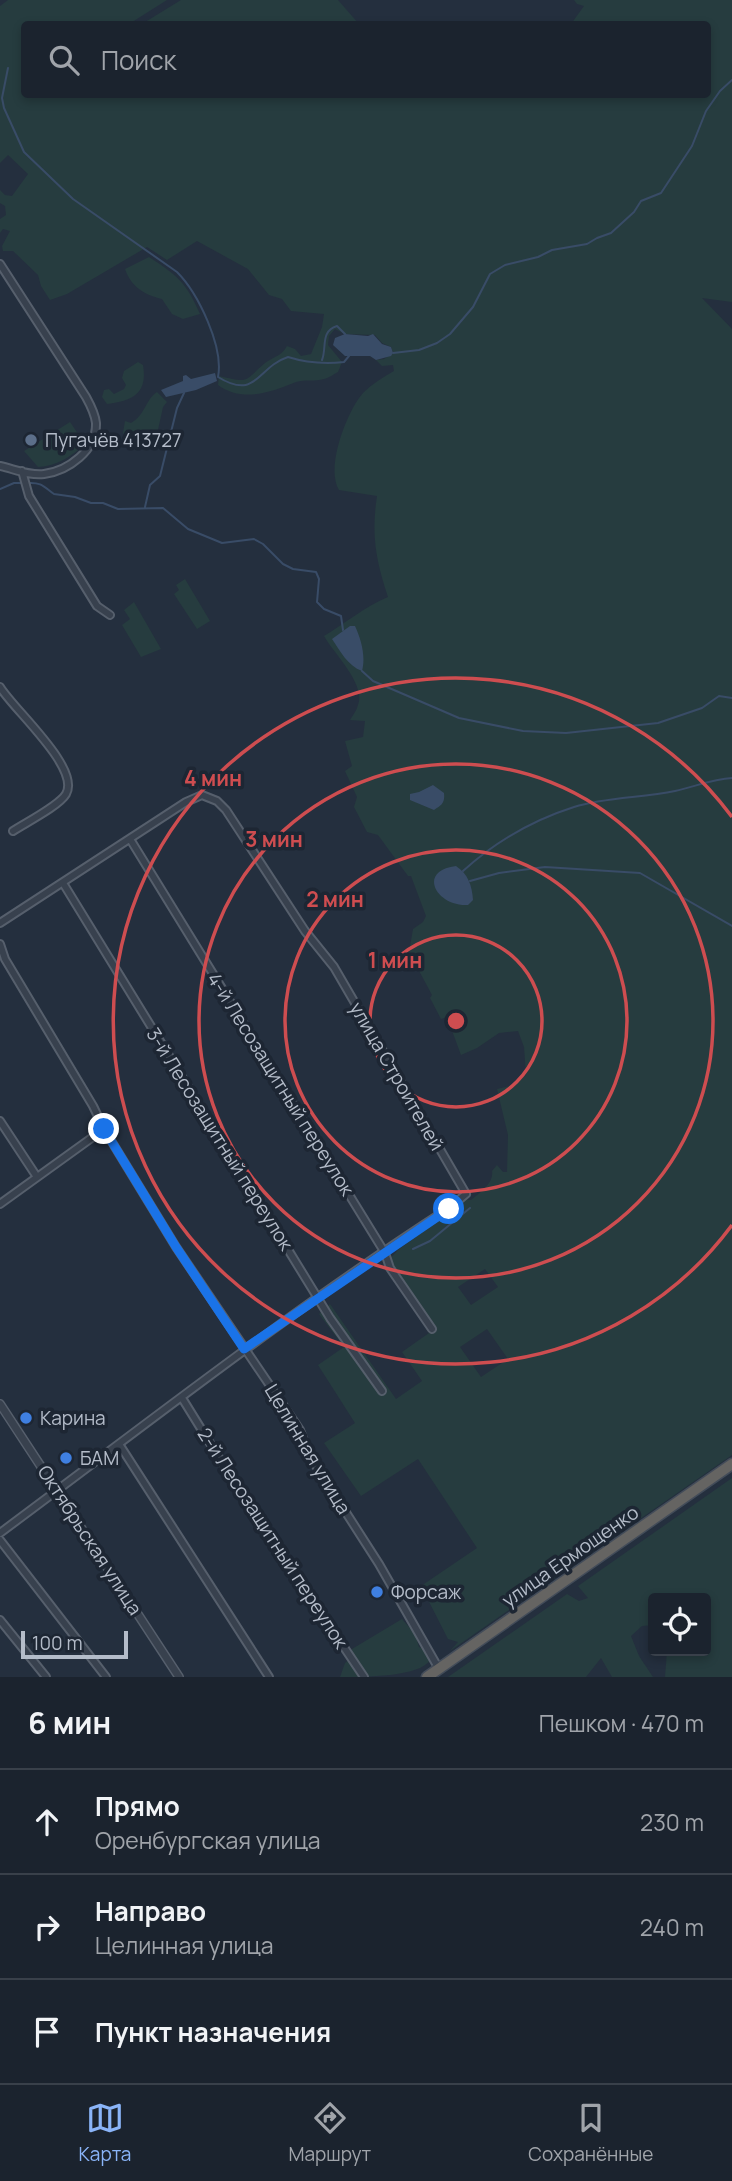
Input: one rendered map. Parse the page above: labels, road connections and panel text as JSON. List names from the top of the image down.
{
  "streets": {
    "highway": ["улица Ермощенко"],
    "street": [
      "улица Строителей",
      "4-й Лесозащитный переулок",
      "3-й Лесозащитный переулок",
      "Целинная улица",
      "2-й Лесозащитный переулок",
      "Октябрьская улица"
    ]
  },
  "crossings": [
    ["улица Строителей", "4-й Лесозащитный переулок"],
    ["Целинная улица", "улица Ермощенко"]
  ],
  "places": [
    "Пугачёв 413727",
    "Карина",
    "БАМ",
    "Форсаж"
  ],
  "scale_bar": "100 m",
  "page": {
    "search": "Поиск",
    "scale": "100 m",
    "heading": ["6 мин", "Пешком · 470 m"],
    "list": [
      ["Прямо", "Оренбургская улица", "230 m"],
      ["Направо", "Целинная улица", "240 m"],
      "Пункт назначения"
    ],
    "nav": ["Карта", "Маршрут", "Сохранённые"]
  },
  "rings": [
    "4 мин",
    "3 мин",
    "2 мин",
    "1 мин"
  ]
}
